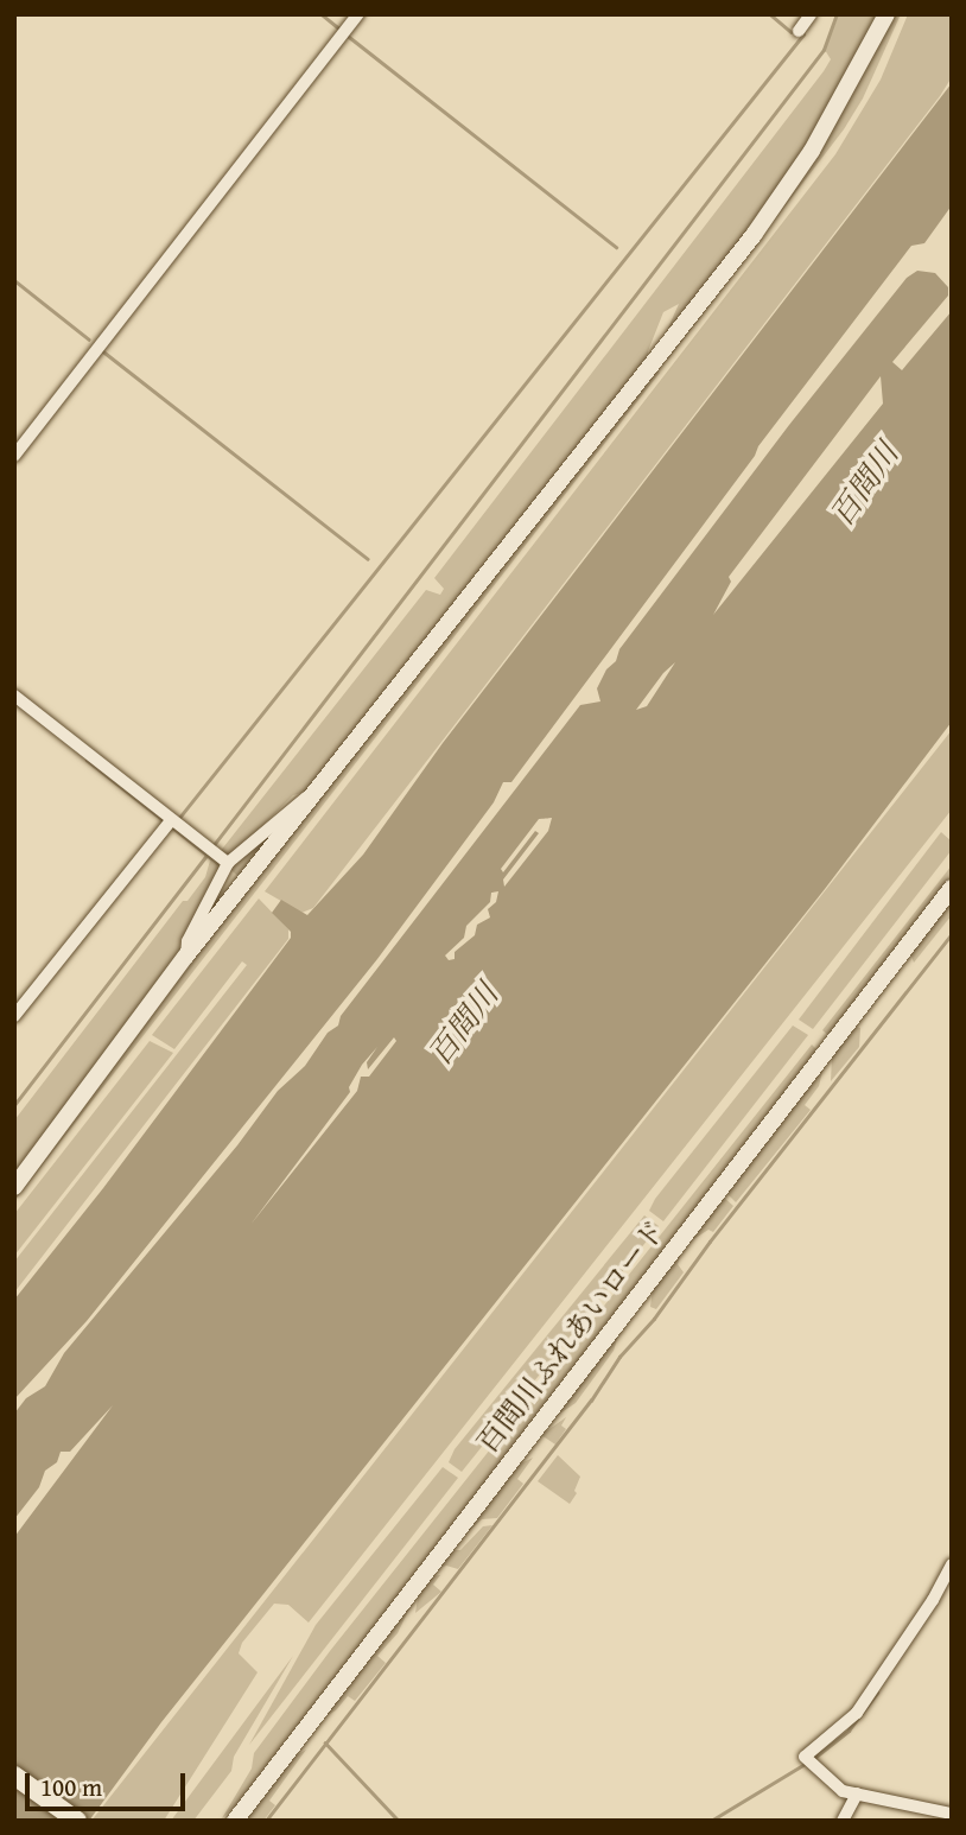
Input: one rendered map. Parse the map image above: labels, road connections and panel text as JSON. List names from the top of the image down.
{
  "streets": {
    "street": ["百間川ふれあいロード"]
  },
  "water": ["百間川"],
  "scale_bar": "100 m"
}
